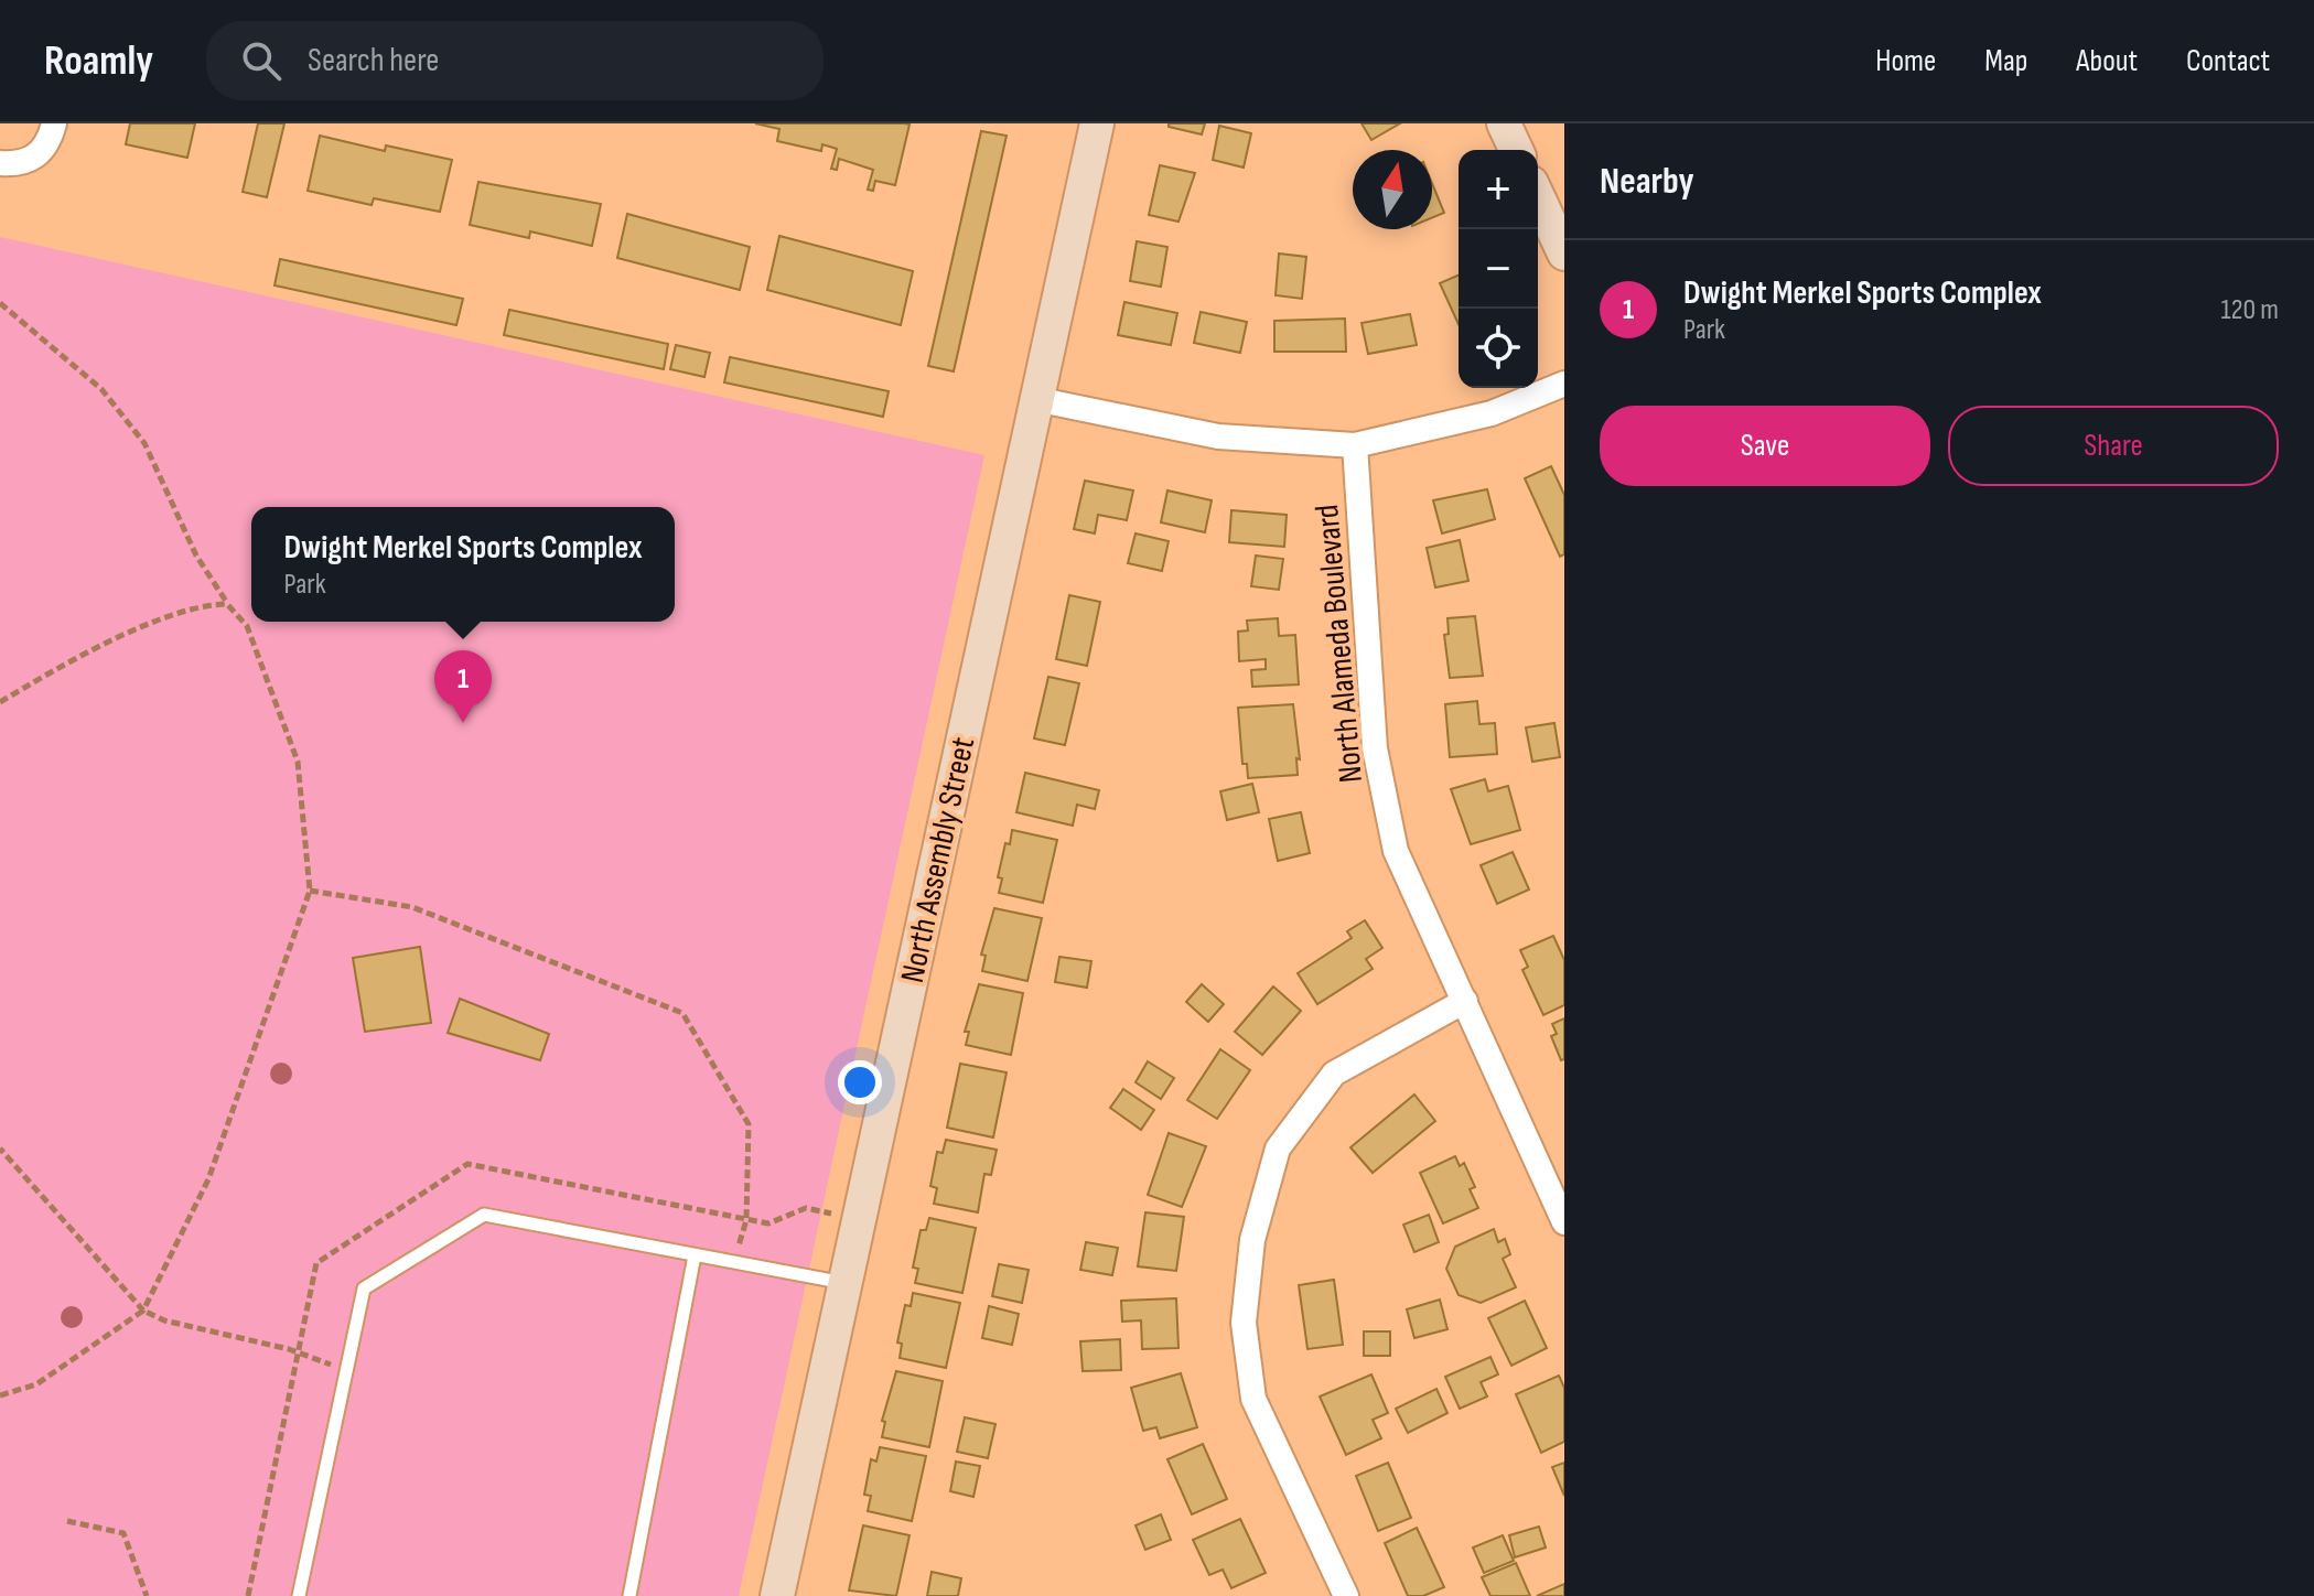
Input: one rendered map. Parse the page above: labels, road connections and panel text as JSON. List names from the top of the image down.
{
  "streets": {
    "main road": ["North Assembly Street"],
    "street": ["North Alameda Boulevard"]
  },
  "north": "top",
  "page": {
    "header": "Roamly",
    "search": "Search here",
    "nav": [
      "Home",
      "Map",
      "About",
      "Contact"
    ],
    "heading": "Nearby",
    "map_buttons": ["+", "−"],
    "list": [
      {
        "mark": "1",
        "name": "Dwight Merkel Sports Complex",
        "note": "Park",
        "value": "120 m"
      }
    ],
    "buttons": ["Save", "Share"],
    "popup": ["Dwight Merkel Sports Complex", "Park"],
    "pins": "1"
  }
}
